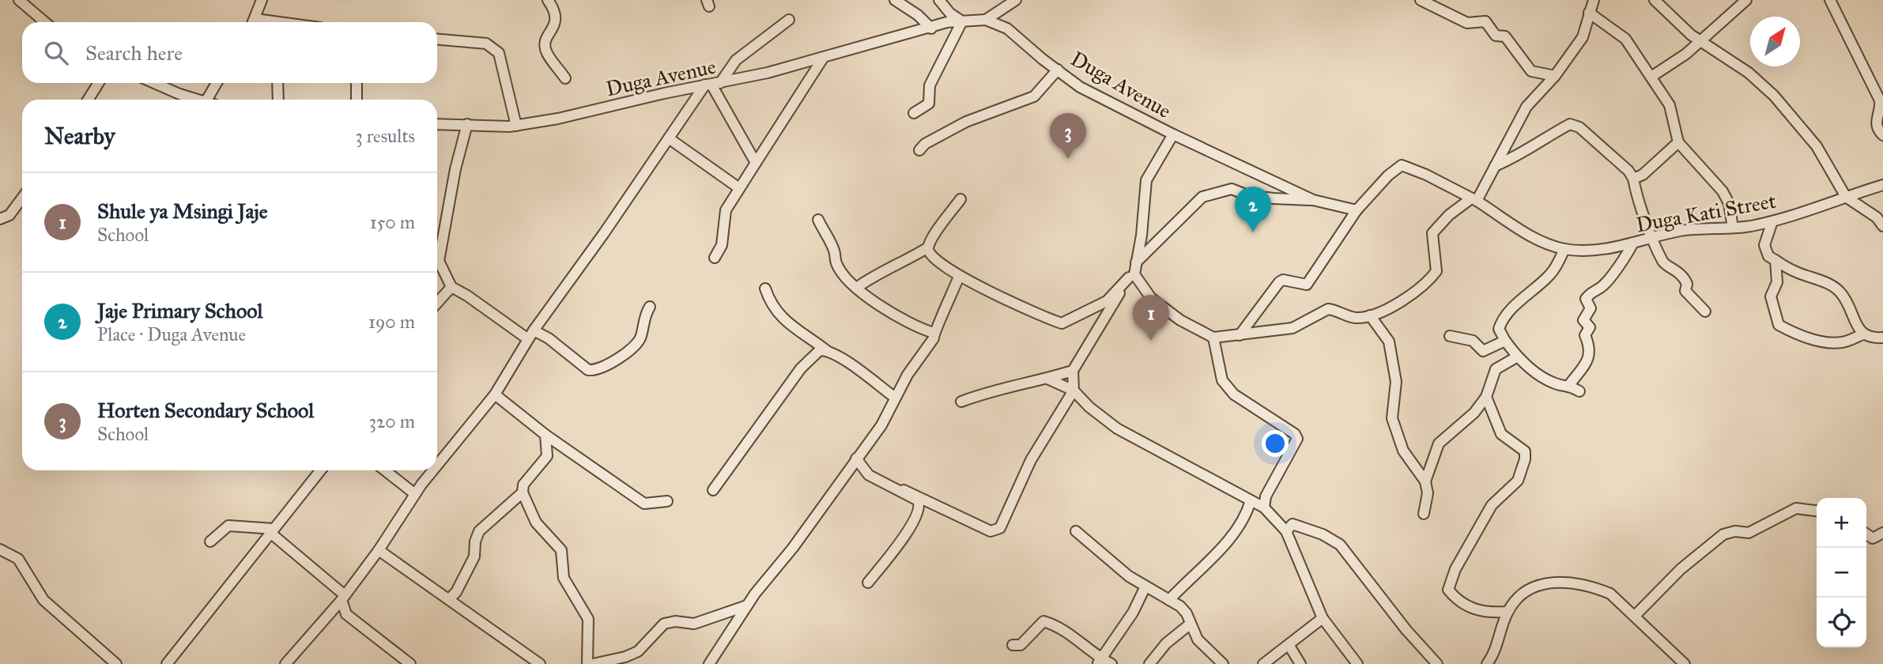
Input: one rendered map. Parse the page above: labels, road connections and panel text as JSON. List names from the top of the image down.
{
  "streets": {
    "street": ["Duga Avenue", "Duga Kati Street"]
  },
  "north": "top right",
  "page": {
    "search": "Search here",
    "heading": ["Nearby", "3 results"],
    "pins": ["3", "2", "1"],
    "list": [
      {
        "mark": "1",
        "name": "Shule ya Msingi Jaje",
        "note": "School",
        "value": "150 m"
      },
      {
        "mark": "2",
        "name": "Jaje Primary School",
        "note": "Place · Duga Avenue",
        "value": "190 m"
      },
      {
        "mark": "3",
        "name": "Horten Secondary School",
        "note": "School",
        "value": "320 m"
      }
    ],
    "map_buttons": ["+", "−"]
  }
}
